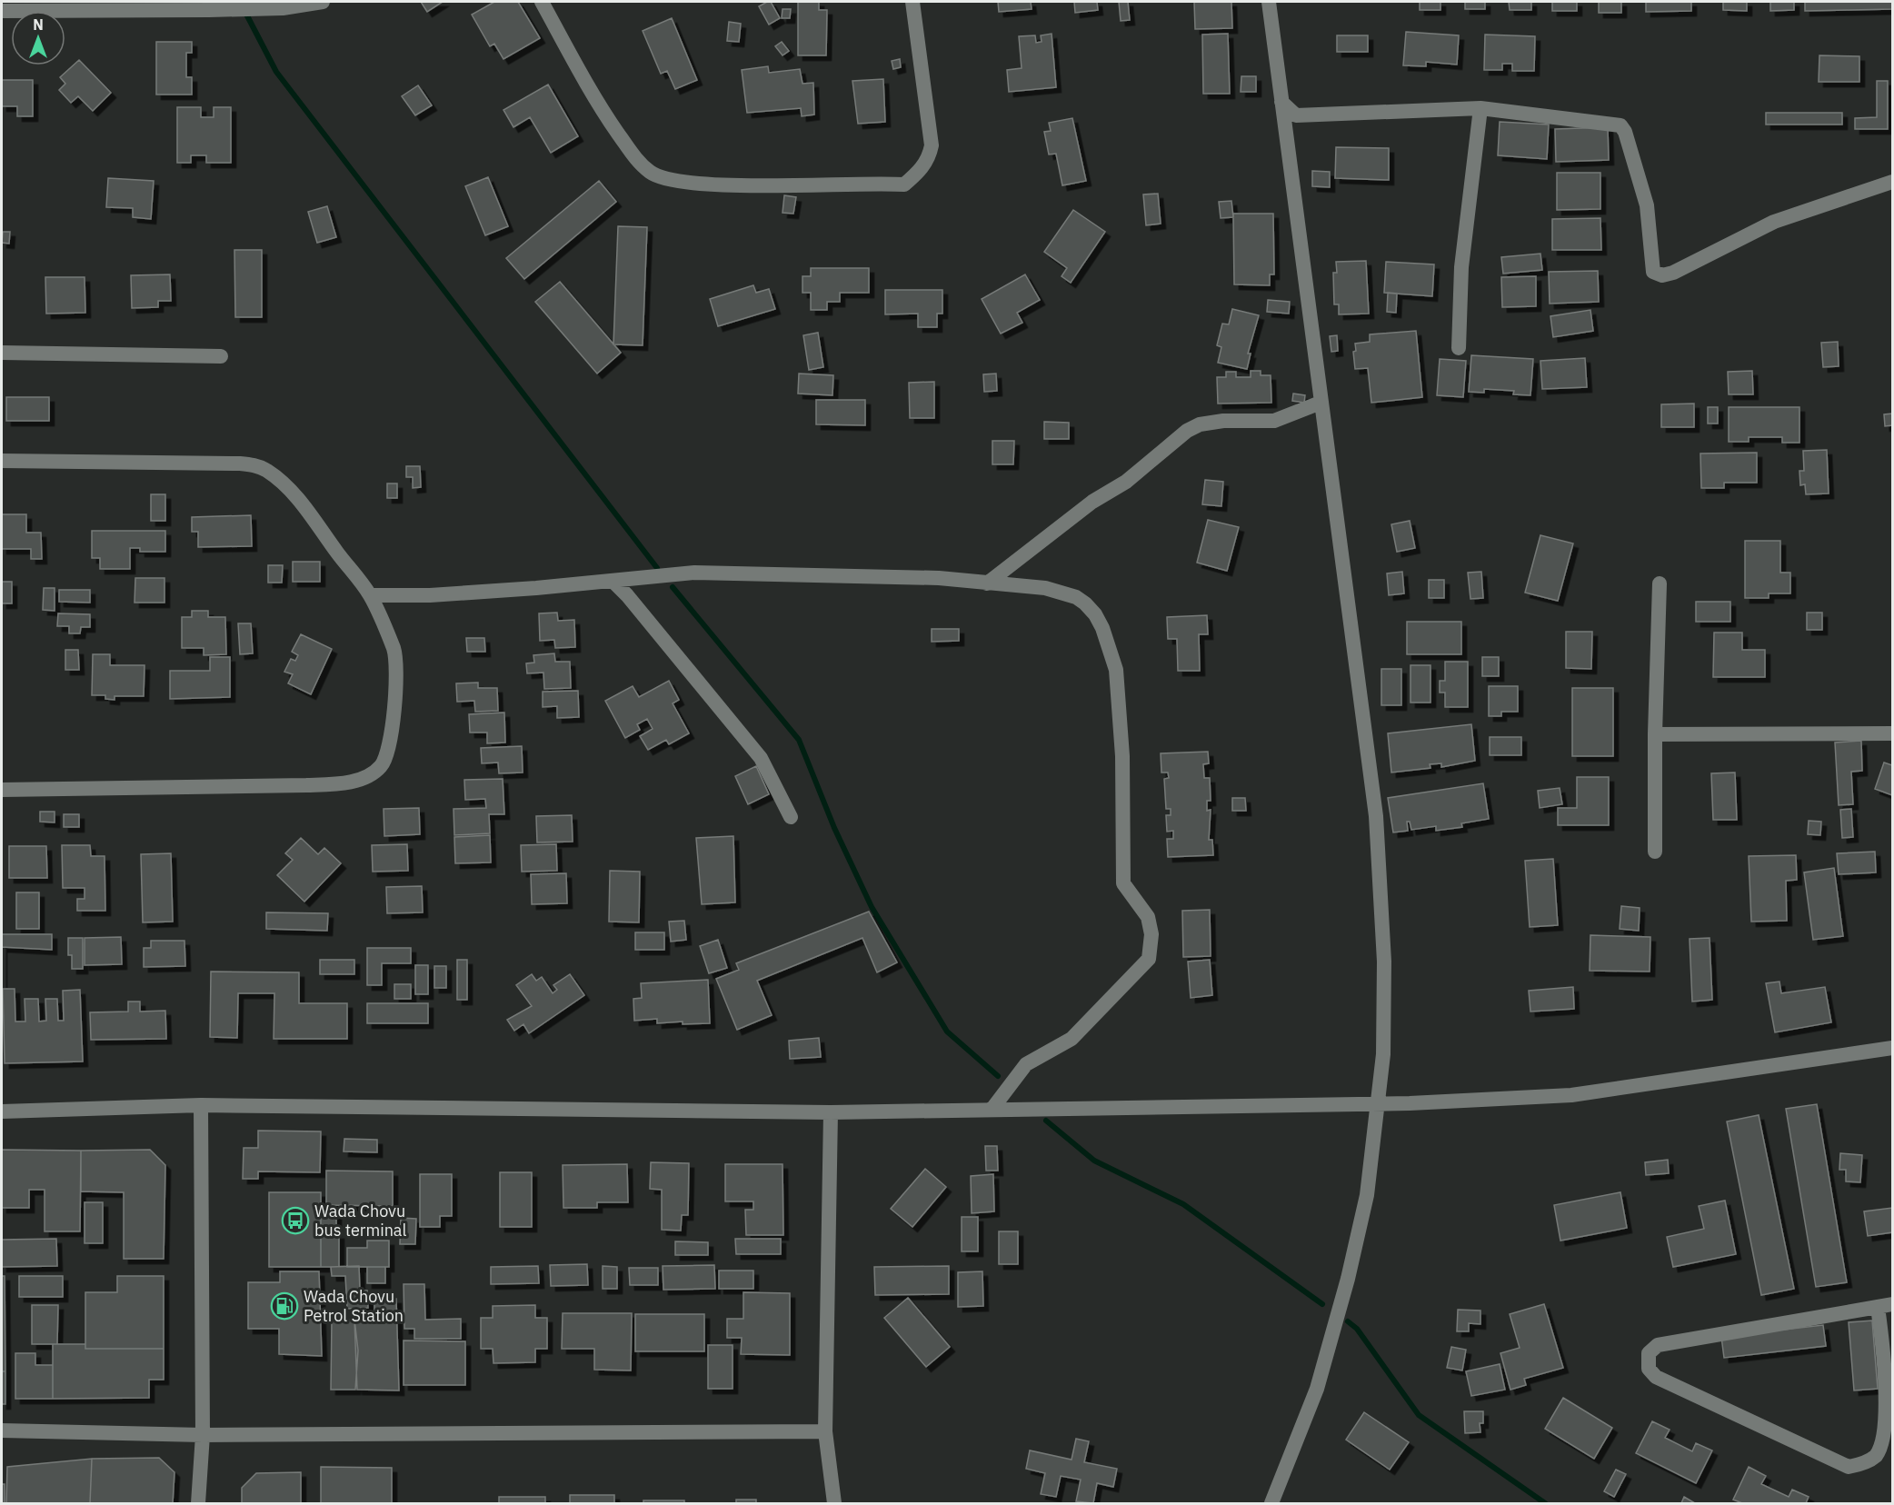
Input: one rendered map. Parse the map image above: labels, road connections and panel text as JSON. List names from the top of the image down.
{
  "places": {
    "bus stop": ["Wada Chovu bus terminal"],
    "fuel station": ["Wada Chovu Petrol Station"]
  },
  "north": "top"
}
